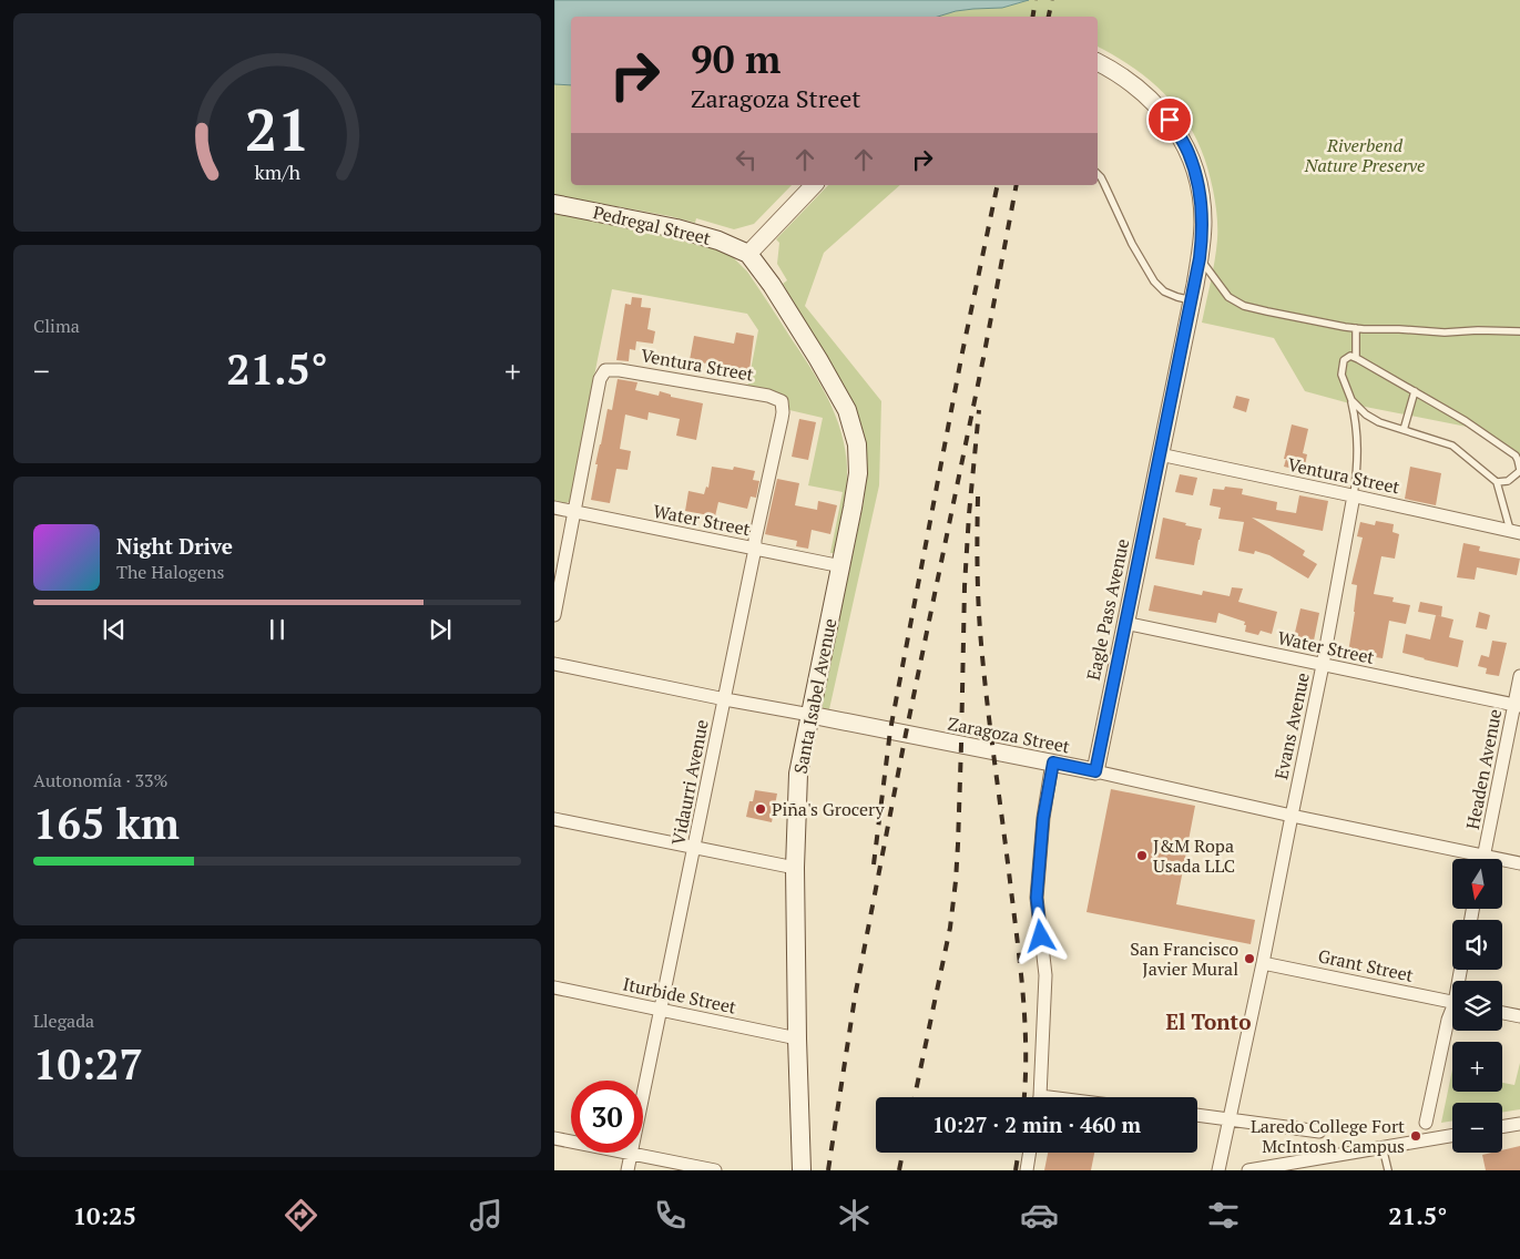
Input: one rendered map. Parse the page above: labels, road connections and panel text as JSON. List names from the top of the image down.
{
  "streets": {
    "main road": ["Pedregal Street", "Santa Isabel Avenue"],
    "street": [
      "Ventura Street",
      "Water Street",
      "Eagle Pass Avenue",
      "Evans Avenue",
      "Zaragoza Street",
      "Headen Avenue",
      "Vidaurri Avenue",
      "Grant Street",
      "Iturbide Street"
    ]
  },
  "crossings": [
    ["Pedregal Street", "Santa Isabel Avenue"],
    ["Ventura Street", "Water Street"],
    ["Ventura Street", "Eagle Pass Avenue"],
    ["Ventura Street", "Evans Avenue"],
    ["Ventura Street", "Vidaurri Avenue"],
    ["Water Street", "Eagle Pass Avenue"],
    ["Water Street", "Santa Isabel Avenue"],
    ["Water Street", "Evans Avenue"],
    ["Water Street", "Headen Avenue"],
    ["Water Street", "Vidaurri Avenue"],
    ["Eagle Pass Avenue", "Zaragoza Street"],
    ["Santa Isabel Avenue", "Zaragoza Street"],
    ["Santa Isabel Avenue", "Iturbide Street"],
    ["Evans Avenue", "Zaragoza Street"],
    ["Evans Avenue", "Grant Street"],
    ["Zaragoza Street", "Vidaurri Avenue"],
    ["Vidaurri Avenue", "Iturbide Street"]
  ],
  "districts": ["El Tonto"],
  "parks": ["Riverbend Nature Preserve"],
  "places": [
    "Piña's Grocery",
    "J&M Ropa Usada LLC",
    "San Francisco Javier Mural",
    "Laredo College Fort McIntosh Campus"
  ],
  "north": "bottom",
  "page": {
    "turn": ["90 m", "Zaragoza Street"],
    "tile": [
      "Clima",
      ["Autonomía · 33%", "165 km"],
      ["Llegada", "10:27"]
    ],
    "heat": ["−", "21.5°", "+"],
    "song": ["Night Drive", "The Halogens"],
    "map_buttons": ["+", "−"],
    "limit": "30",
    "trip": "10:27 · 2 min · 460 m",
    "tabs": ["10:25", "21.5°"],
    "gauge": ["21", "km/h"]
  }
}
